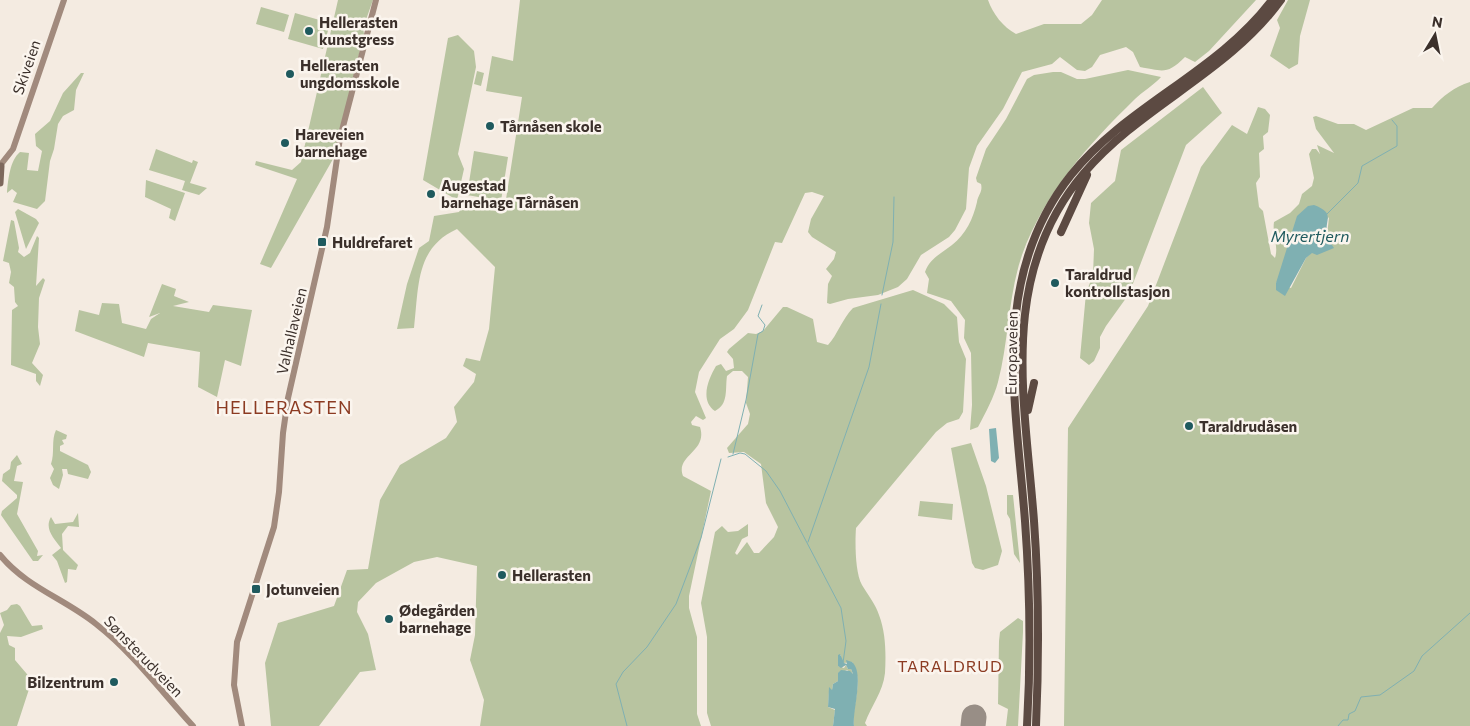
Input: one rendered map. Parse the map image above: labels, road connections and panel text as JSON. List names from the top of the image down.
{
  "streets": {
    "highway": ["Europaveien"],
    "main road": ["Skiveien"],
    "street": ["Valhallaveien", "Sønsterudveien"]
  },
  "districts": ["HELLERASTEN", "TARALDRUD"],
  "water": ["Myrertjern"],
  "places": {
    "other": [
      "Hellerasten kunstgress",
      "Hellerasten ungdomsskole",
      "Tårnåsen skole",
      "Hareveien barnehage",
      "Augestad barnehage Tårnåsen",
      "Taraldrud kontrollstasjon",
      "Taraldrudåsen",
      "Hellerasten",
      "Ødegården barnehage",
      "Bilzentrum"
    ],
    "transit": ["Huldrefaret", "Jotunveien"]
  },
  "north": "top"
}
